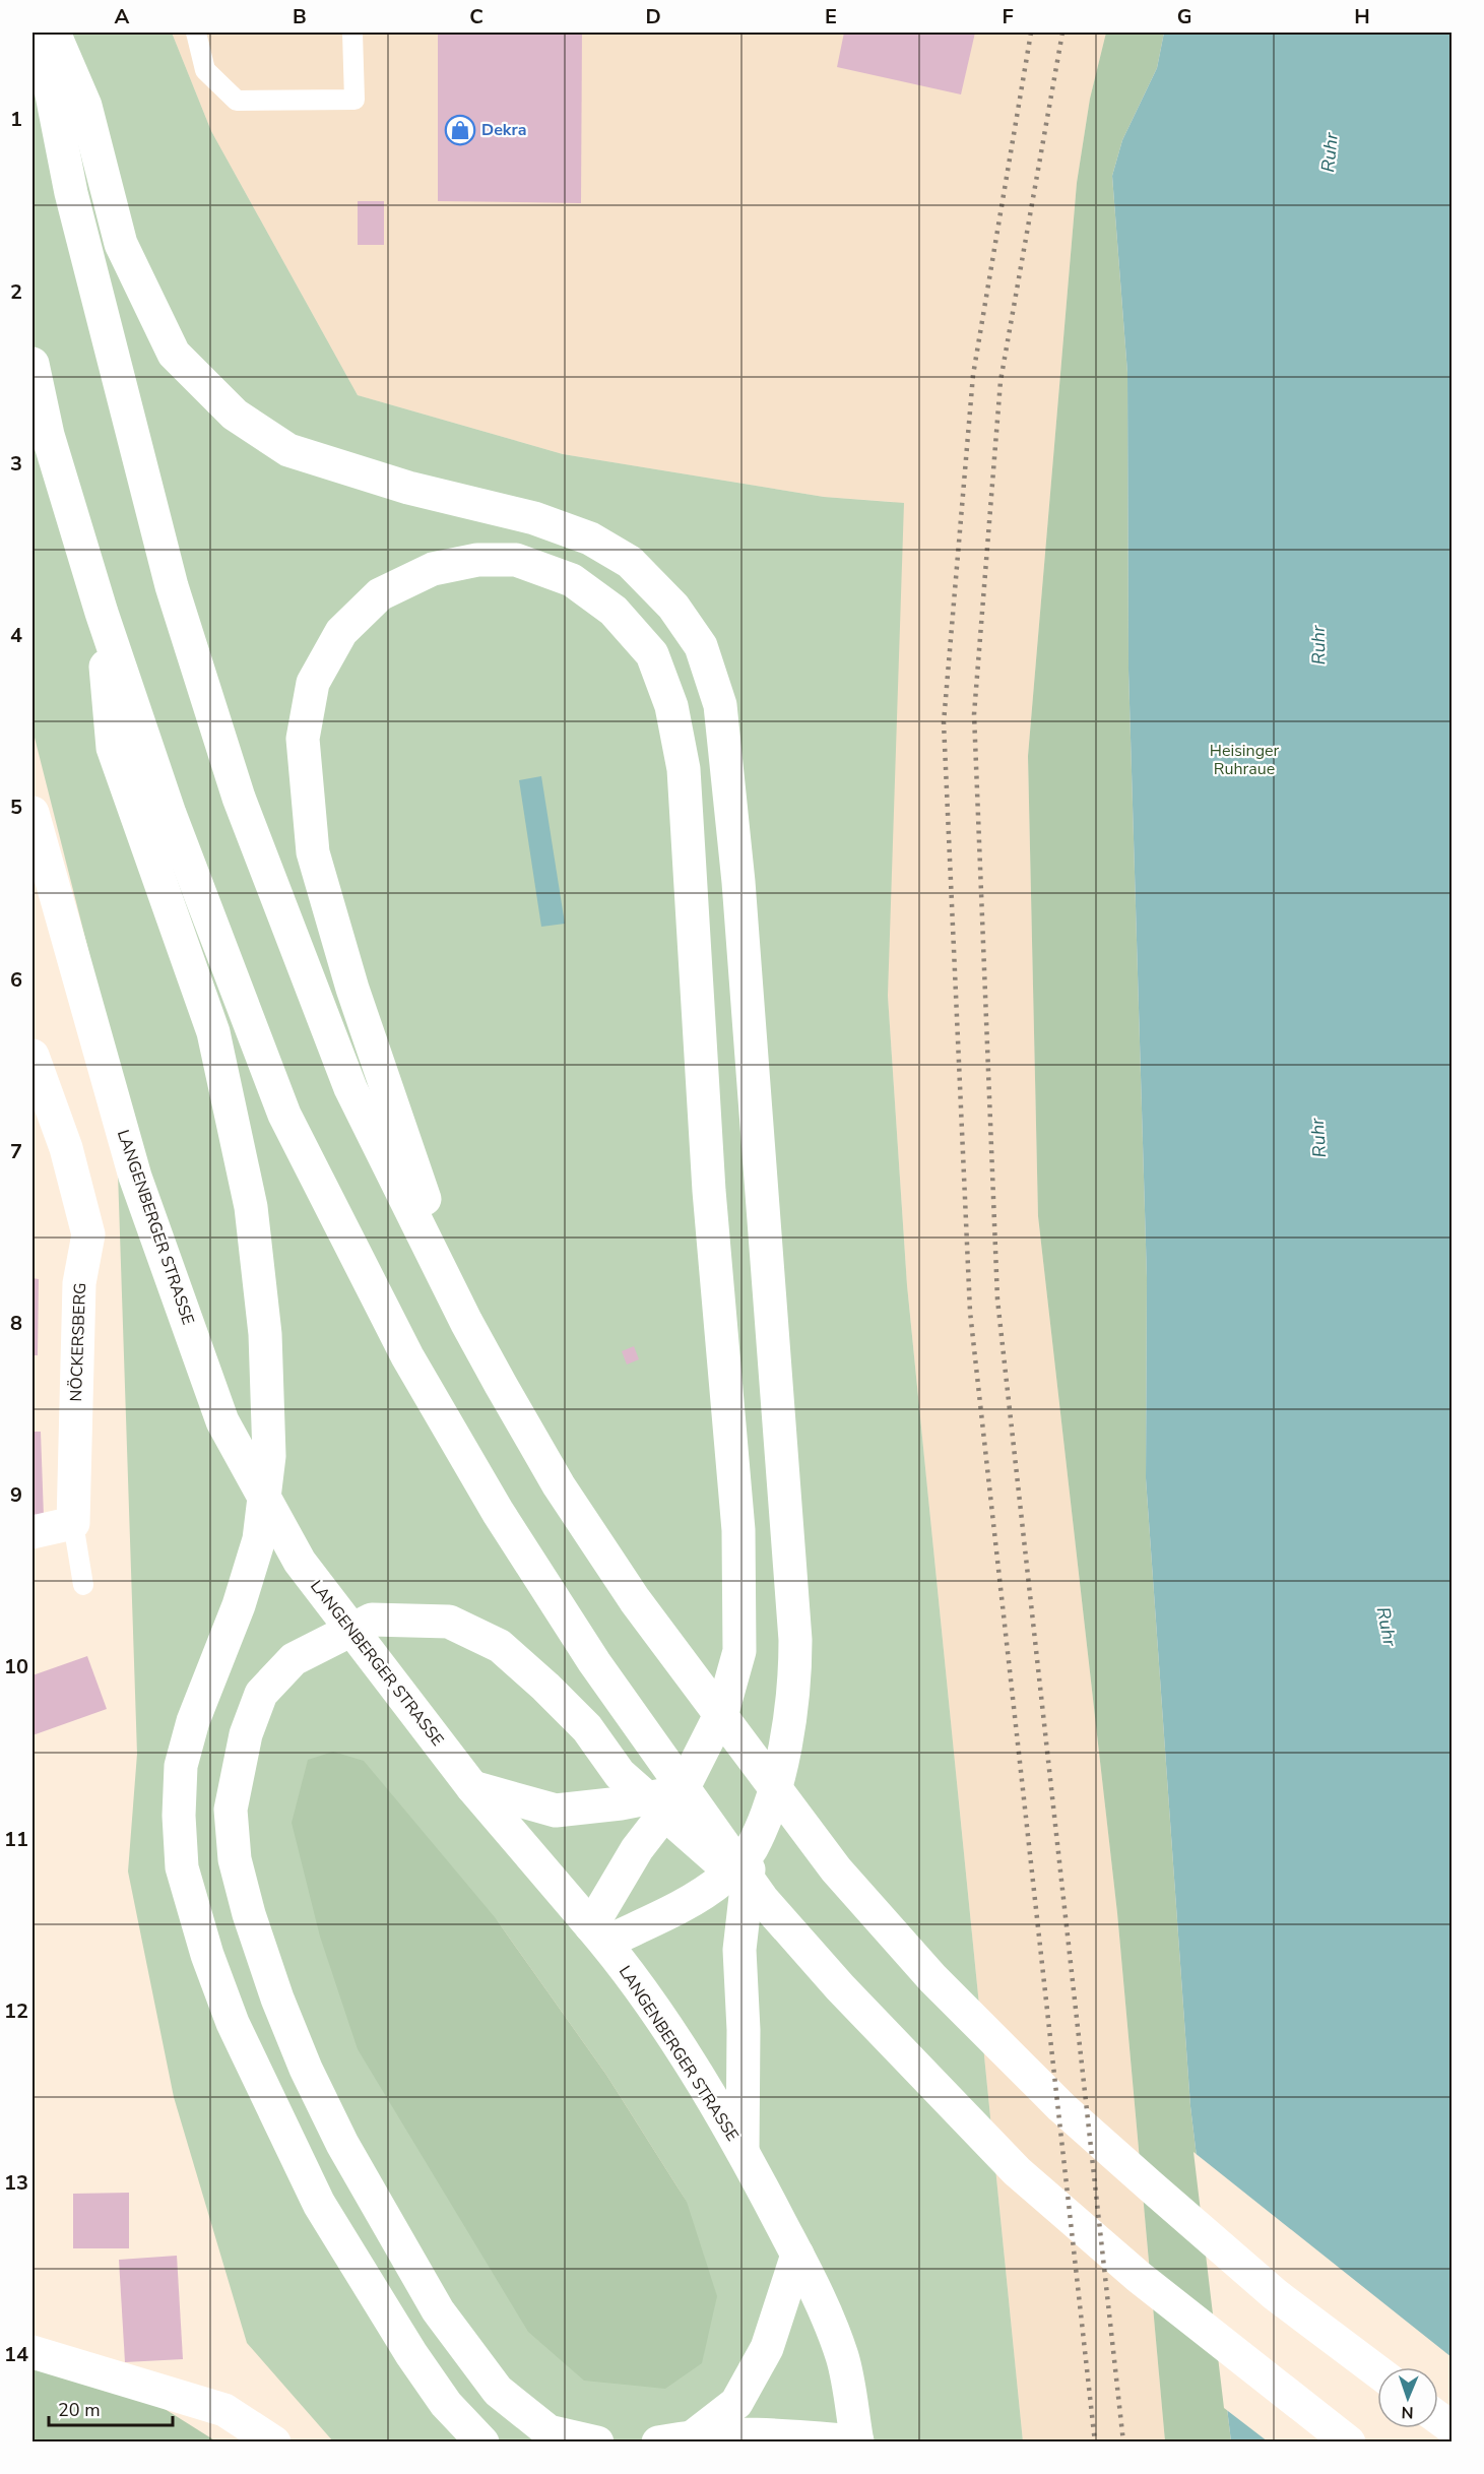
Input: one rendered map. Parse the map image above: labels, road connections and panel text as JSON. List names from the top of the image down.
{
  "streets": {
    "main road": ["LANGENBERGER STRASSE", "NÖCKERSBERG"]
  },
  "water": ["Ruhr"],
  "parks": ["Heisinger Ruhraue"],
  "places": {
    "shop": ["Dekra"]
  },
  "scale_bar": "20 m",
  "north": "bottom",
  "grid": {
    "columns": [
      "A",
      "B",
      "C",
      "D",
      "E",
      "F",
      "G",
      "H"
    ],
    "rows": [
      "1",
      "2",
      "3",
      "4",
      "5",
      "6",
      "7",
      "8",
      "9",
      "10",
      "11",
      "12",
      "13",
      "14"
    ]
  }
}
